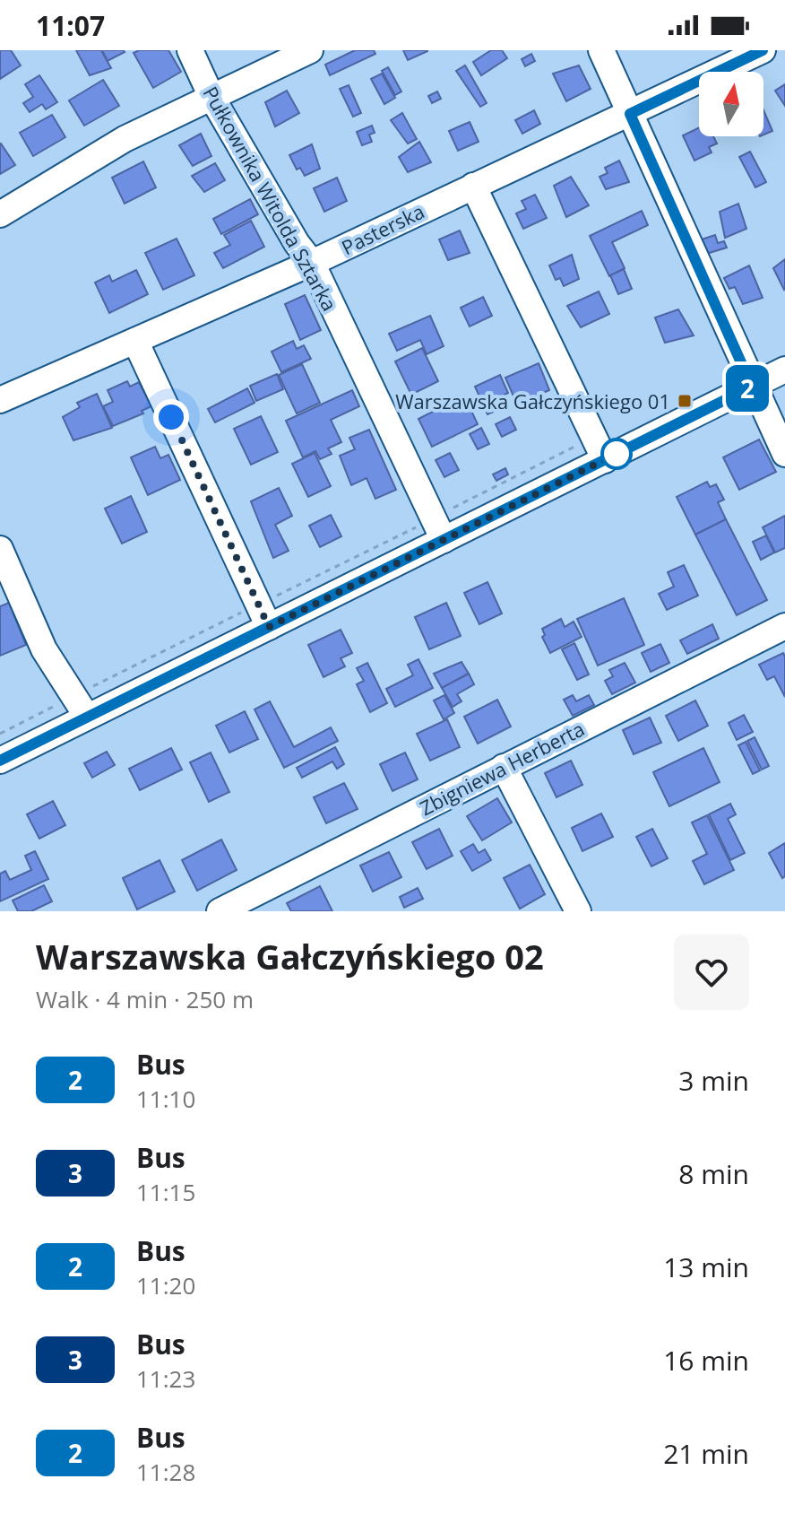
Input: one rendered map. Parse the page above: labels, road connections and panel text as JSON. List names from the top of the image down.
{
  "streets": {
    "street": ["Pułkownika Witolda Sztarka", "Pasterska", "Zbigniewa Herberta"]
  },
  "crossings": [
    ["Pułkownika Witolda Sztarka", "Pasterska"]
  ],
  "places": {
    "transit": ["Warszawska Gałczyńskiego 01"]
  },
  "lines": ["bus line 2"],
  "north": "top",
  "page": {
    "status": "11:07",
    "on_map": "2",
    "heading": ["Warszawska Gałczyńskiego 02", "Walk · 4 min · 250 m"],
    "list": [
      {
        "mark": "2",
        "name": "Bus",
        "note": "11:10",
        "value": "3 min"
      },
      {
        "mark": "3",
        "name": "Bus",
        "note": "11:15",
        "value": "8 min"
      },
      {
        "mark": "2",
        "name": "Bus",
        "note": "11:20",
        "value": "13 min"
      },
      {
        "mark": "3",
        "name": "Bus",
        "note": "11:23",
        "value": "16 min"
      },
      {
        "mark": "2",
        "name": "Bus",
        "note": "11:28",
        "value": "21 min"
      }
    ]
  }
}
